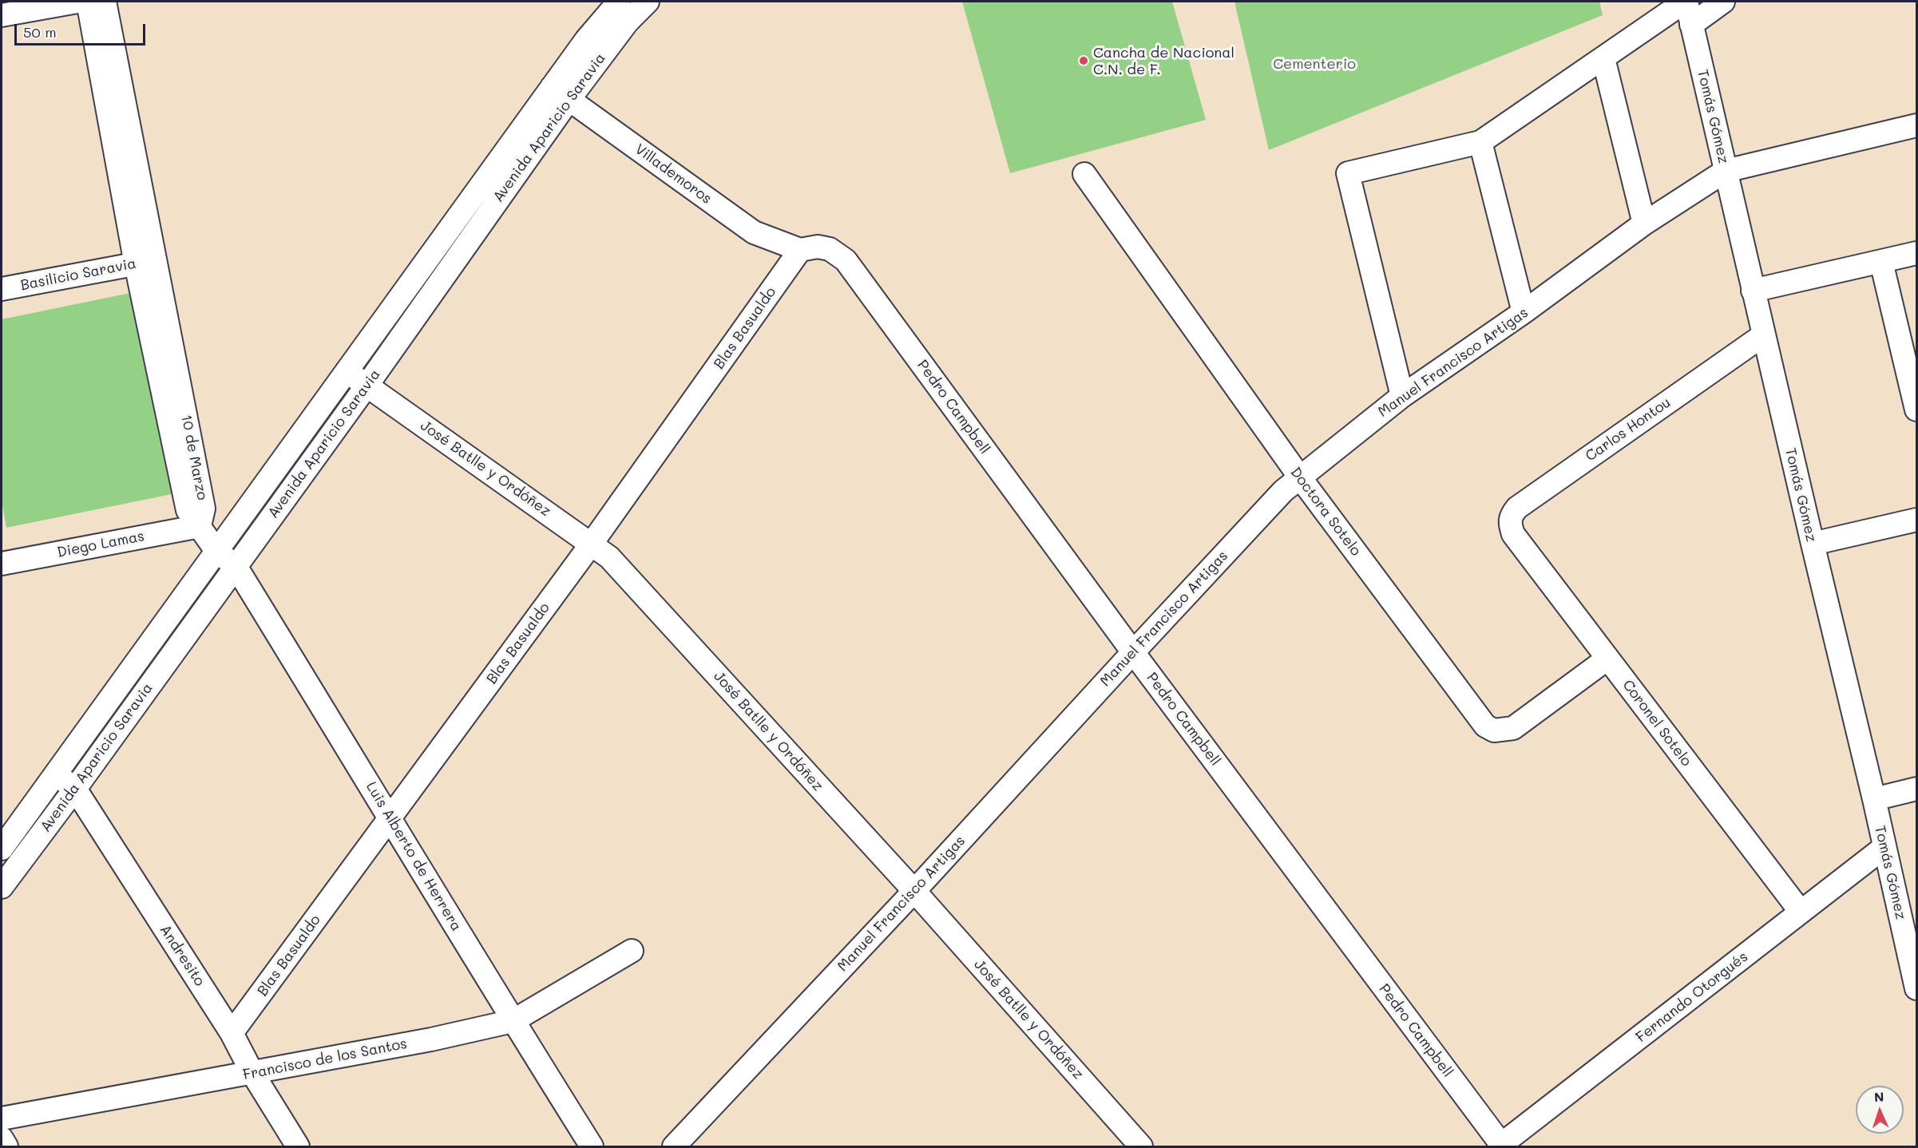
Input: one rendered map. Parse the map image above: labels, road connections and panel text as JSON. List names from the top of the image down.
{
  "streets": {
    "street": [
      "Tomás Gómez",
      "Avenida Aparicio Saravia",
      "Villademoros",
      "Basilicio Saravia",
      "Blas Basualdo",
      "Manuel Francisco Artigas",
      "Pedro Campbell",
      "Carlos Hontou",
      "10 de Marzo",
      "José Batlle y Ordóñez",
      "Doctora Sotelo",
      "Diego Lamas",
      "Coronel Sotelo",
      "Luis Alberto de Herrera",
      "Andresito",
      "Fernando Otorgués",
      "Francisco de los Santos"
    ]
  },
  "crossings": [
    ["Tomás Gómez", "Manuel Francisco Artigas"],
    ["Tomás Gómez", "Carlos Hontou"],
    ["Tomás Gómez", "Fernando Otorgués"],
    ["Avenida Aparicio Saravia", "Villademoros"],
    ["Avenida Aparicio Saravia", "José Batlle y Ordóñez"],
    ["Avenida Aparicio Saravia", "Luis Alberto de Herrera"],
    ["Avenida Aparicio Saravia", "Andresito"],
    ["Villademoros", "Blas Basualdo"],
    ["Villademoros", "Pedro Campbell"],
    ["Basilicio Saravia", "10 de Marzo"],
    ["Blas Basualdo", "Pedro Campbell"],
    ["Blas Basualdo", "José Batlle y Ordóñez"],
    ["Blas Basualdo", "Luis Alberto de Herrera"],
    ["Blas Basualdo", "Andresito"],
    ["Manuel Francisco Artigas", "Pedro Campbell"],
    ["Manuel Francisco Artigas", "José Batlle y Ordóñez"],
    ["Manuel Francisco Artigas", "Doctora Sotelo"],
    ["Pedro Campbell", "Fernando Otorgués"],
    ["Carlos Hontou", "Coronel Sotelo"],
    ["10 de Marzo", "Diego Lamas"],
    ["Doctora Sotelo", "Coronel Sotelo"],
    ["Coronel Sotelo", "Fernando Otorgués"],
    ["Luis Alberto de Herrera", "Francisco de los Santos"],
    ["Andresito", "Francisco de los Santos"]
  ],
  "parks": ["Cementerio"],
  "places": ["Cancha de Nacional C.N. de F."],
  "scale_bar": "50 m",
  "north": "top"
}
